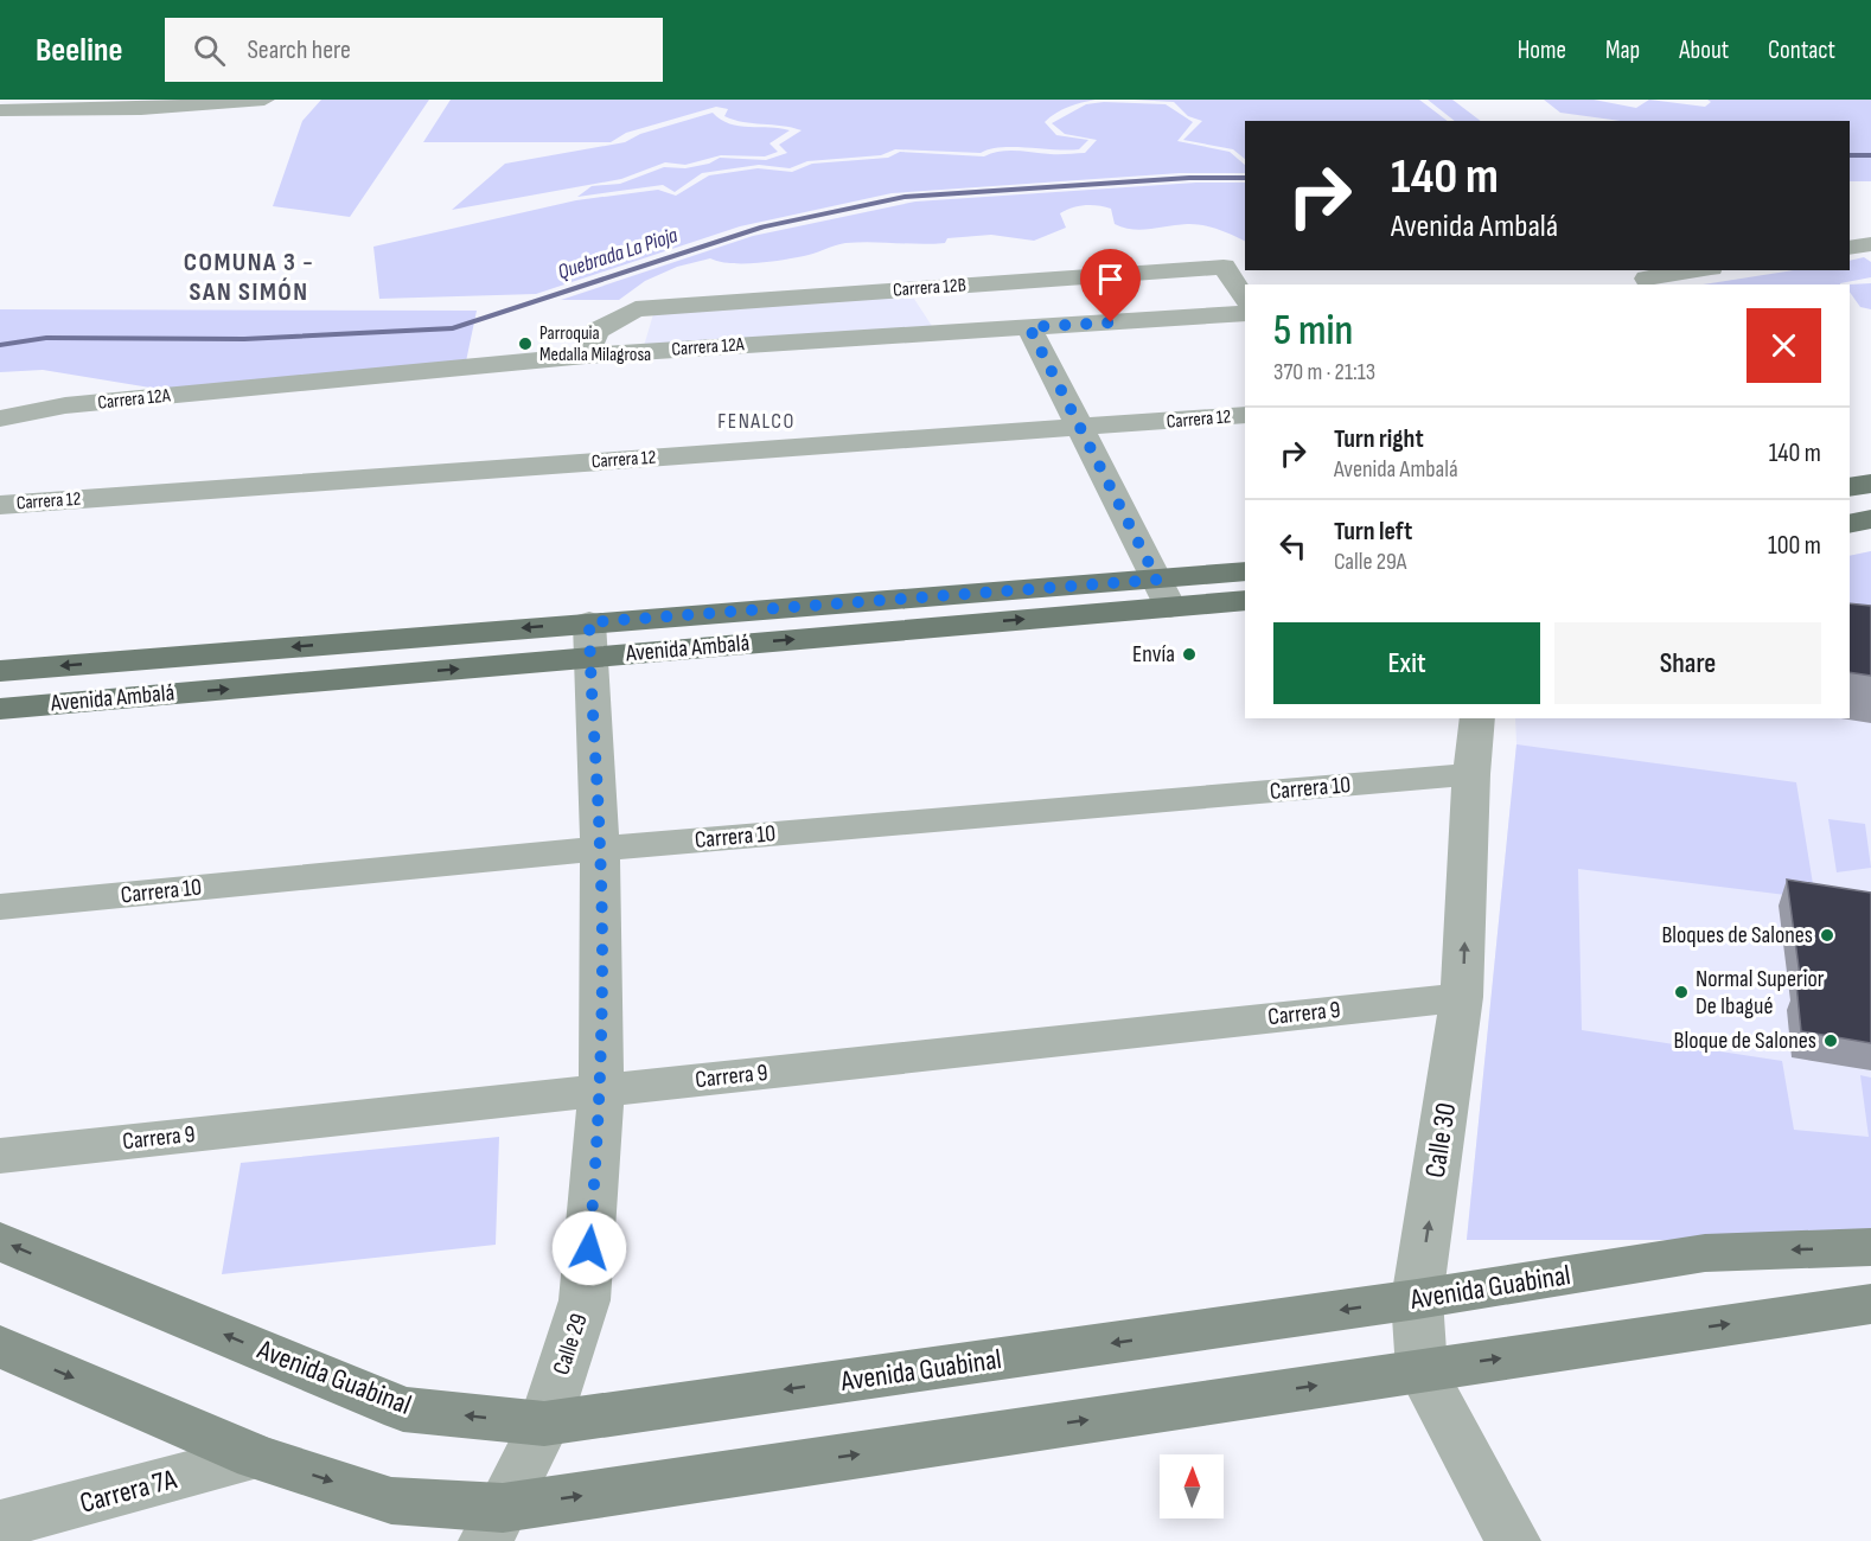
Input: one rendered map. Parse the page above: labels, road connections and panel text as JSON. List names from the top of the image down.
{
  "streets": {
    "main road": ["Avenida Ambalá", "Avenida Guabinal"],
    "street": [
      "Carrera 12B",
      "Carrera 12A",
      "Carrera 12",
      "Carrera 10",
      "Carrera 9",
      "Calle 30",
      "Calle 29",
      "Carrera 7A"
    ]
  },
  "crossings": [
    ["Carrera 12B", "Carrera 12A"],
    ["Avenida Ambalá", "Calle 29"],
    ["Carrera 10", "Calle 30"],
    ["Carrera 10", "Calle 29"],
    ["Carrera 9", "Calle 30"],
    ["Carrera 9", "Calle 29"],
    ["Calle 30", "Avenida Guabinal"],
    ["Avenida Guabinal", "Calle 29"]
  ],
  "one_way": ["Calle 30"],
  "districts": ["COMUNA 3 - SAN SIMÓN", "FENALCO"],
  "water": ["Quebrada La Pioja"],
  "places": [
    "Parroquia Medalla Milagrosa",
    "Envía",
    "Bloques de Salones",
    "Normal Superior De Ibagué",
    "Bloque de Salones"
  ],
  "north": "top",
  "page": {
    "header": "Beeline",
    "search": "Search here",
    "nav": [
      "Home",
      "Map",
      "About",
      "Contact"
    ],
    "turn": ["140 m", "Avenida Ambalá"],
    "heading": ["5 min", "370 m · 21:13"],
    "list": [
      {
        "name": "Turn right",
        "note": "Avenida Ambalá",
        "value": "140 m"
      },
      {
        "name": "Turn left",
        "note": "Calle 29A",
        "value": "100 m"
      }
    ],
    "buttons": ["Exit", "Share"]
  }
}
